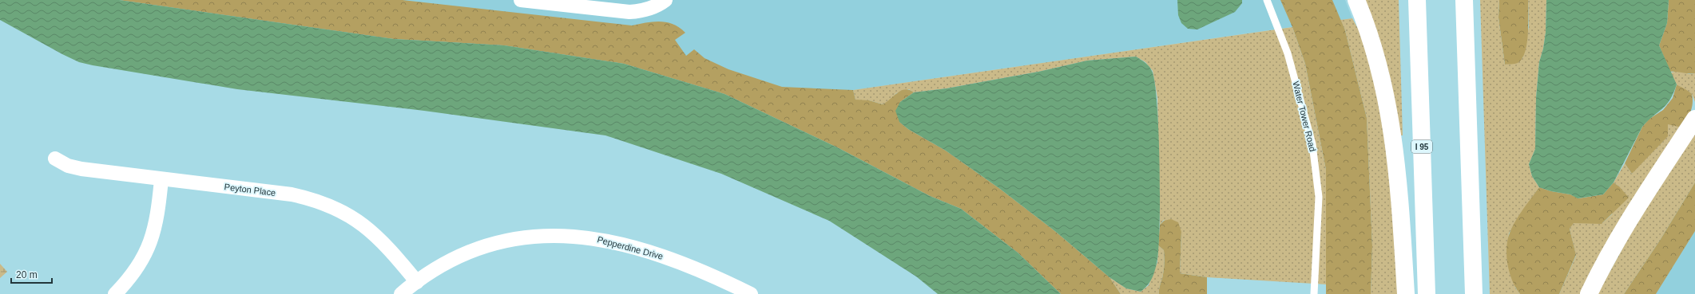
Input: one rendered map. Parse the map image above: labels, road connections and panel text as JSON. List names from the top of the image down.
{
  "streets": {
    "highway": ["I 95"],
    "street": ["Peyton Place", "Pepperdine Drive"],
    "lane": ["Water Tower Road"]
  },
  "crossings": [
    ["Peyton Place", "Pepperdine Drive"]
  ],
  "scale_bar": "20 m"
}
